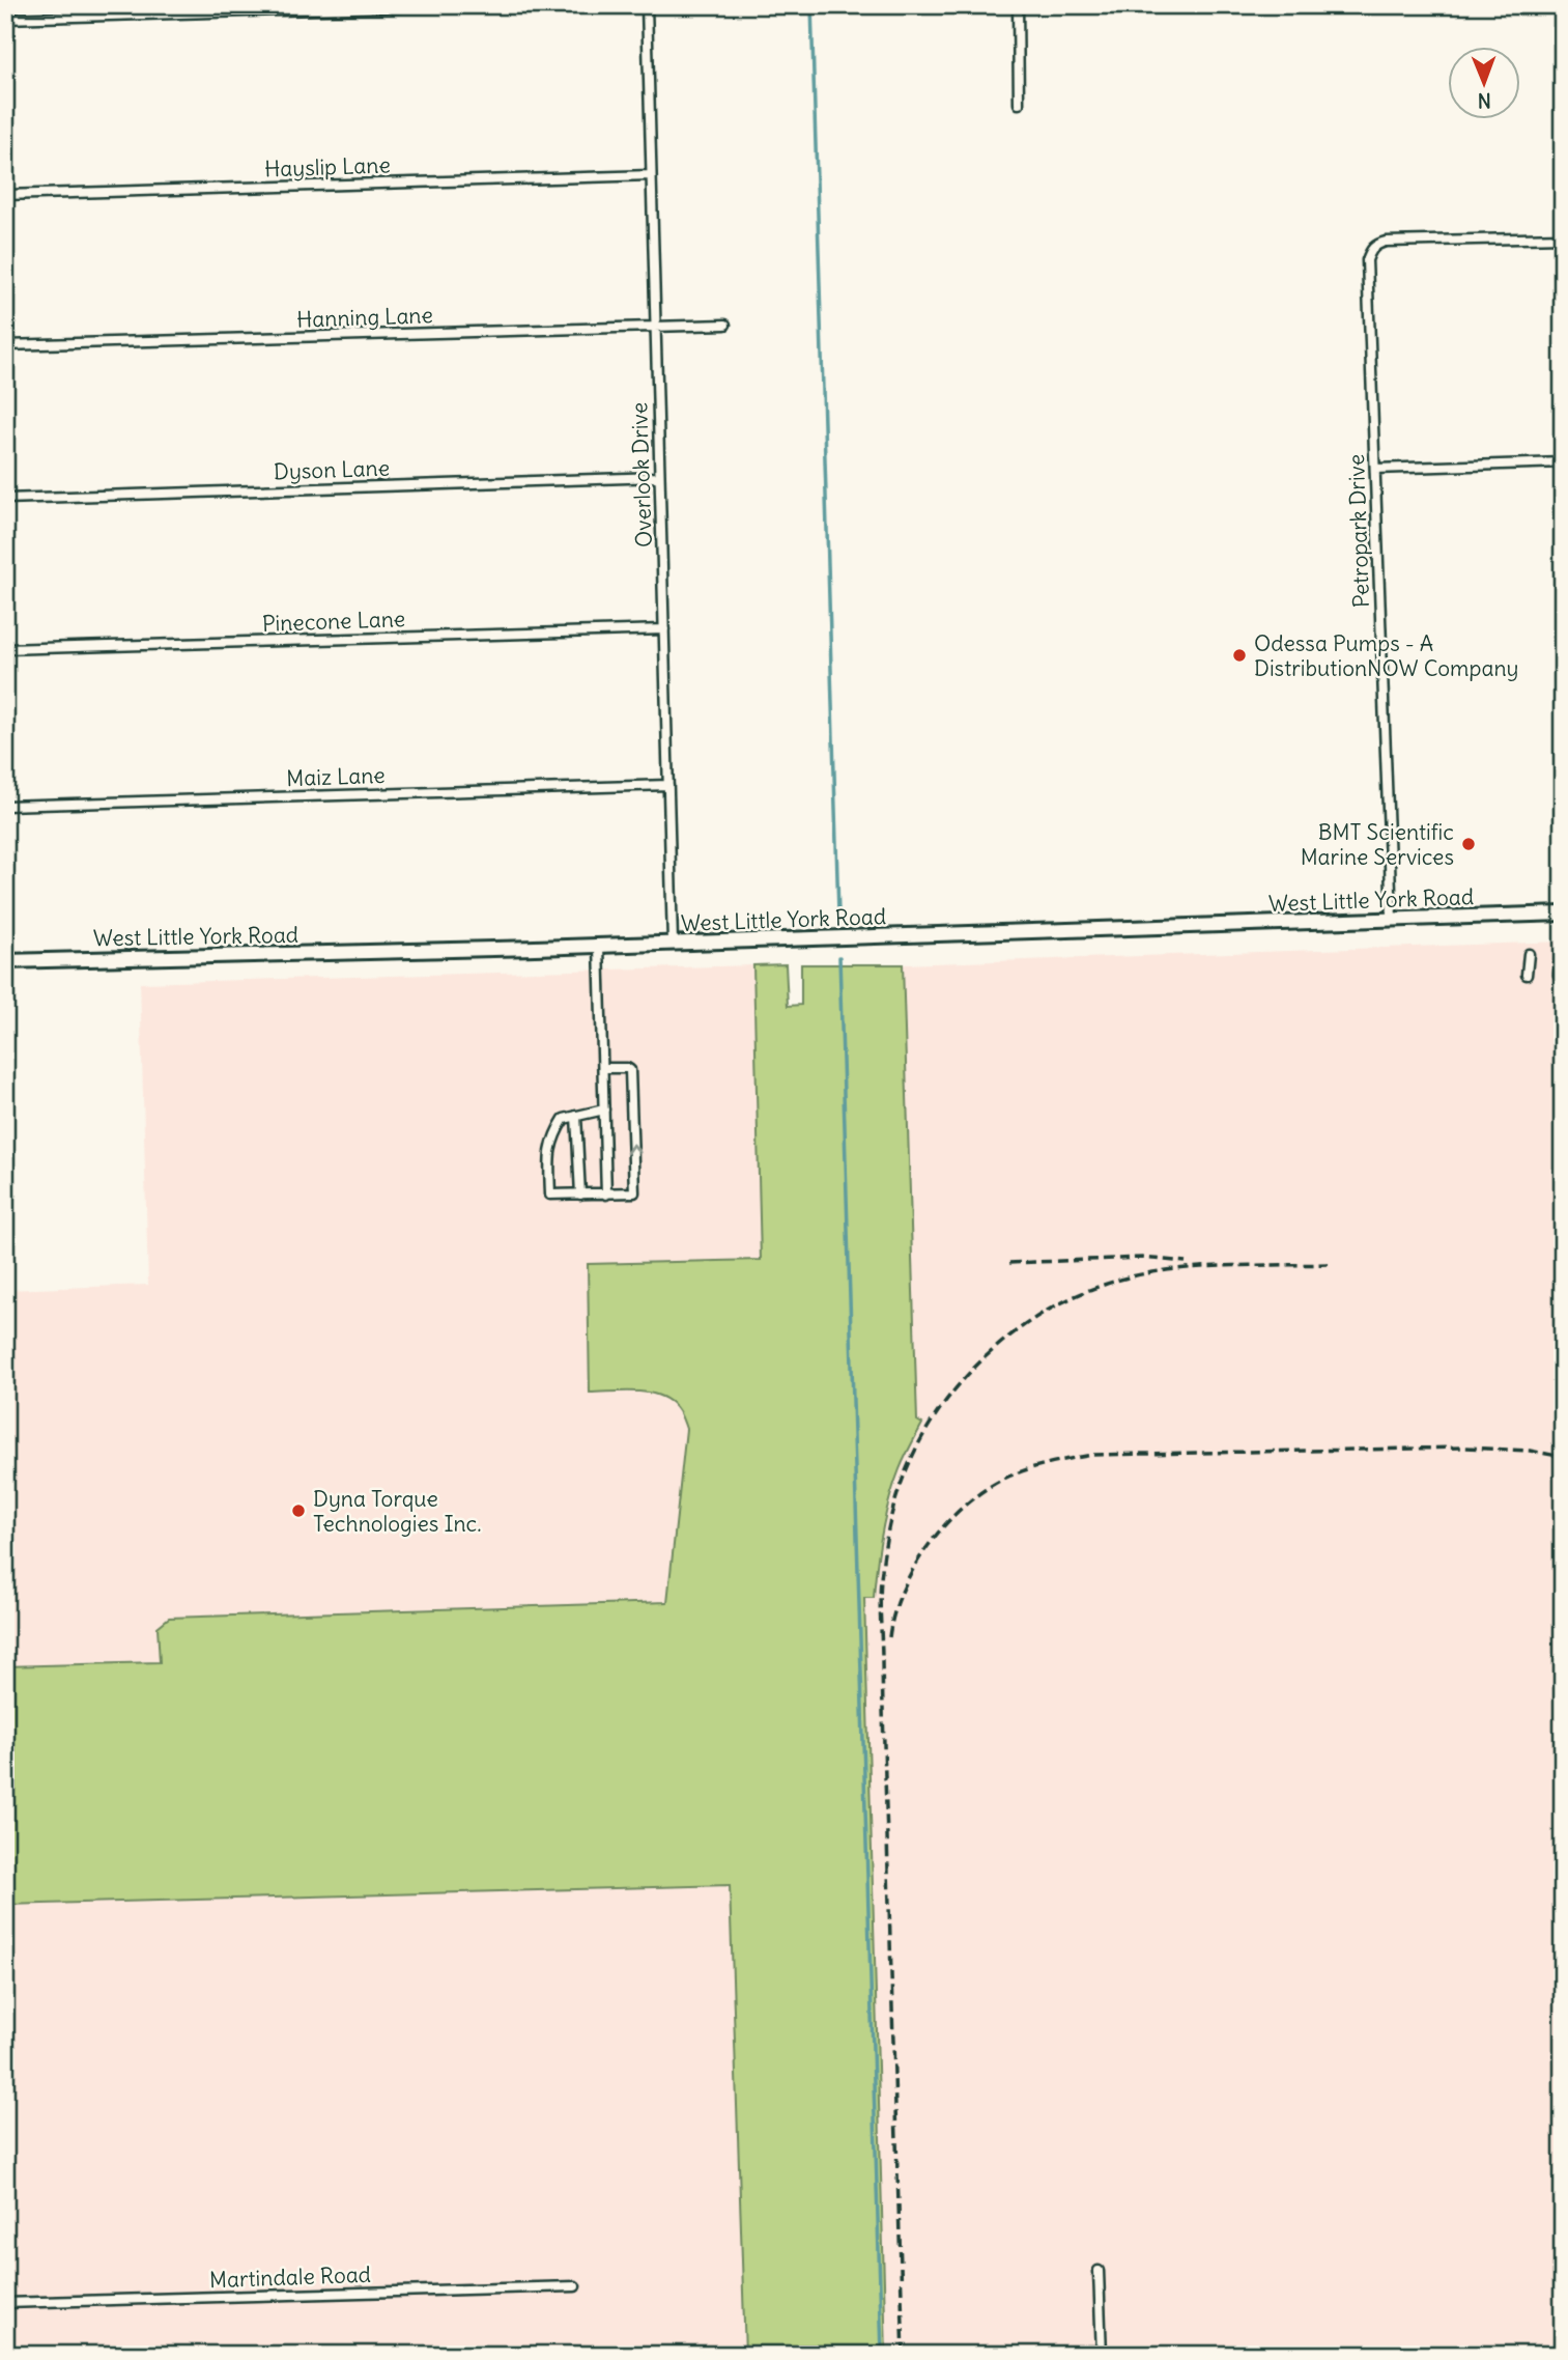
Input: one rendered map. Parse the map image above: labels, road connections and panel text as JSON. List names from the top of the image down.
{
  "streets": {
    "main road": ["West Little York Road"],
    "street": [
      "Hayslip Lane",
      "Hanning Lane",
      "Dyson Lane",
      "Overlook Drive",
      "Petropark Drive",
      "Pinecone Lane",
      "Maiz Lane",
      "Martindale Road"
    ]
  },
  "crossings": [
    ["Hayslip Lane", "Overlook Drive"],
    ["Hanning Lane", "Overlook Drive"],
    ["Dyson Lane", "Overlook Drive"],
    ["Overlook Drive", "Pinecone Lane"],
    ["Overlook Drive", "Maiz Lane"],
    ["Overlook Drive", "West Little York Road"],
    ["Petropark Drive", "West Little York Road"]
  ],
  "places": ["Odessa Pumps - A DistributionNOW Company", "BMT Scientific Marine Services", "Dyna Torque Technologies Inc."],
  "north": "bottom"
}
